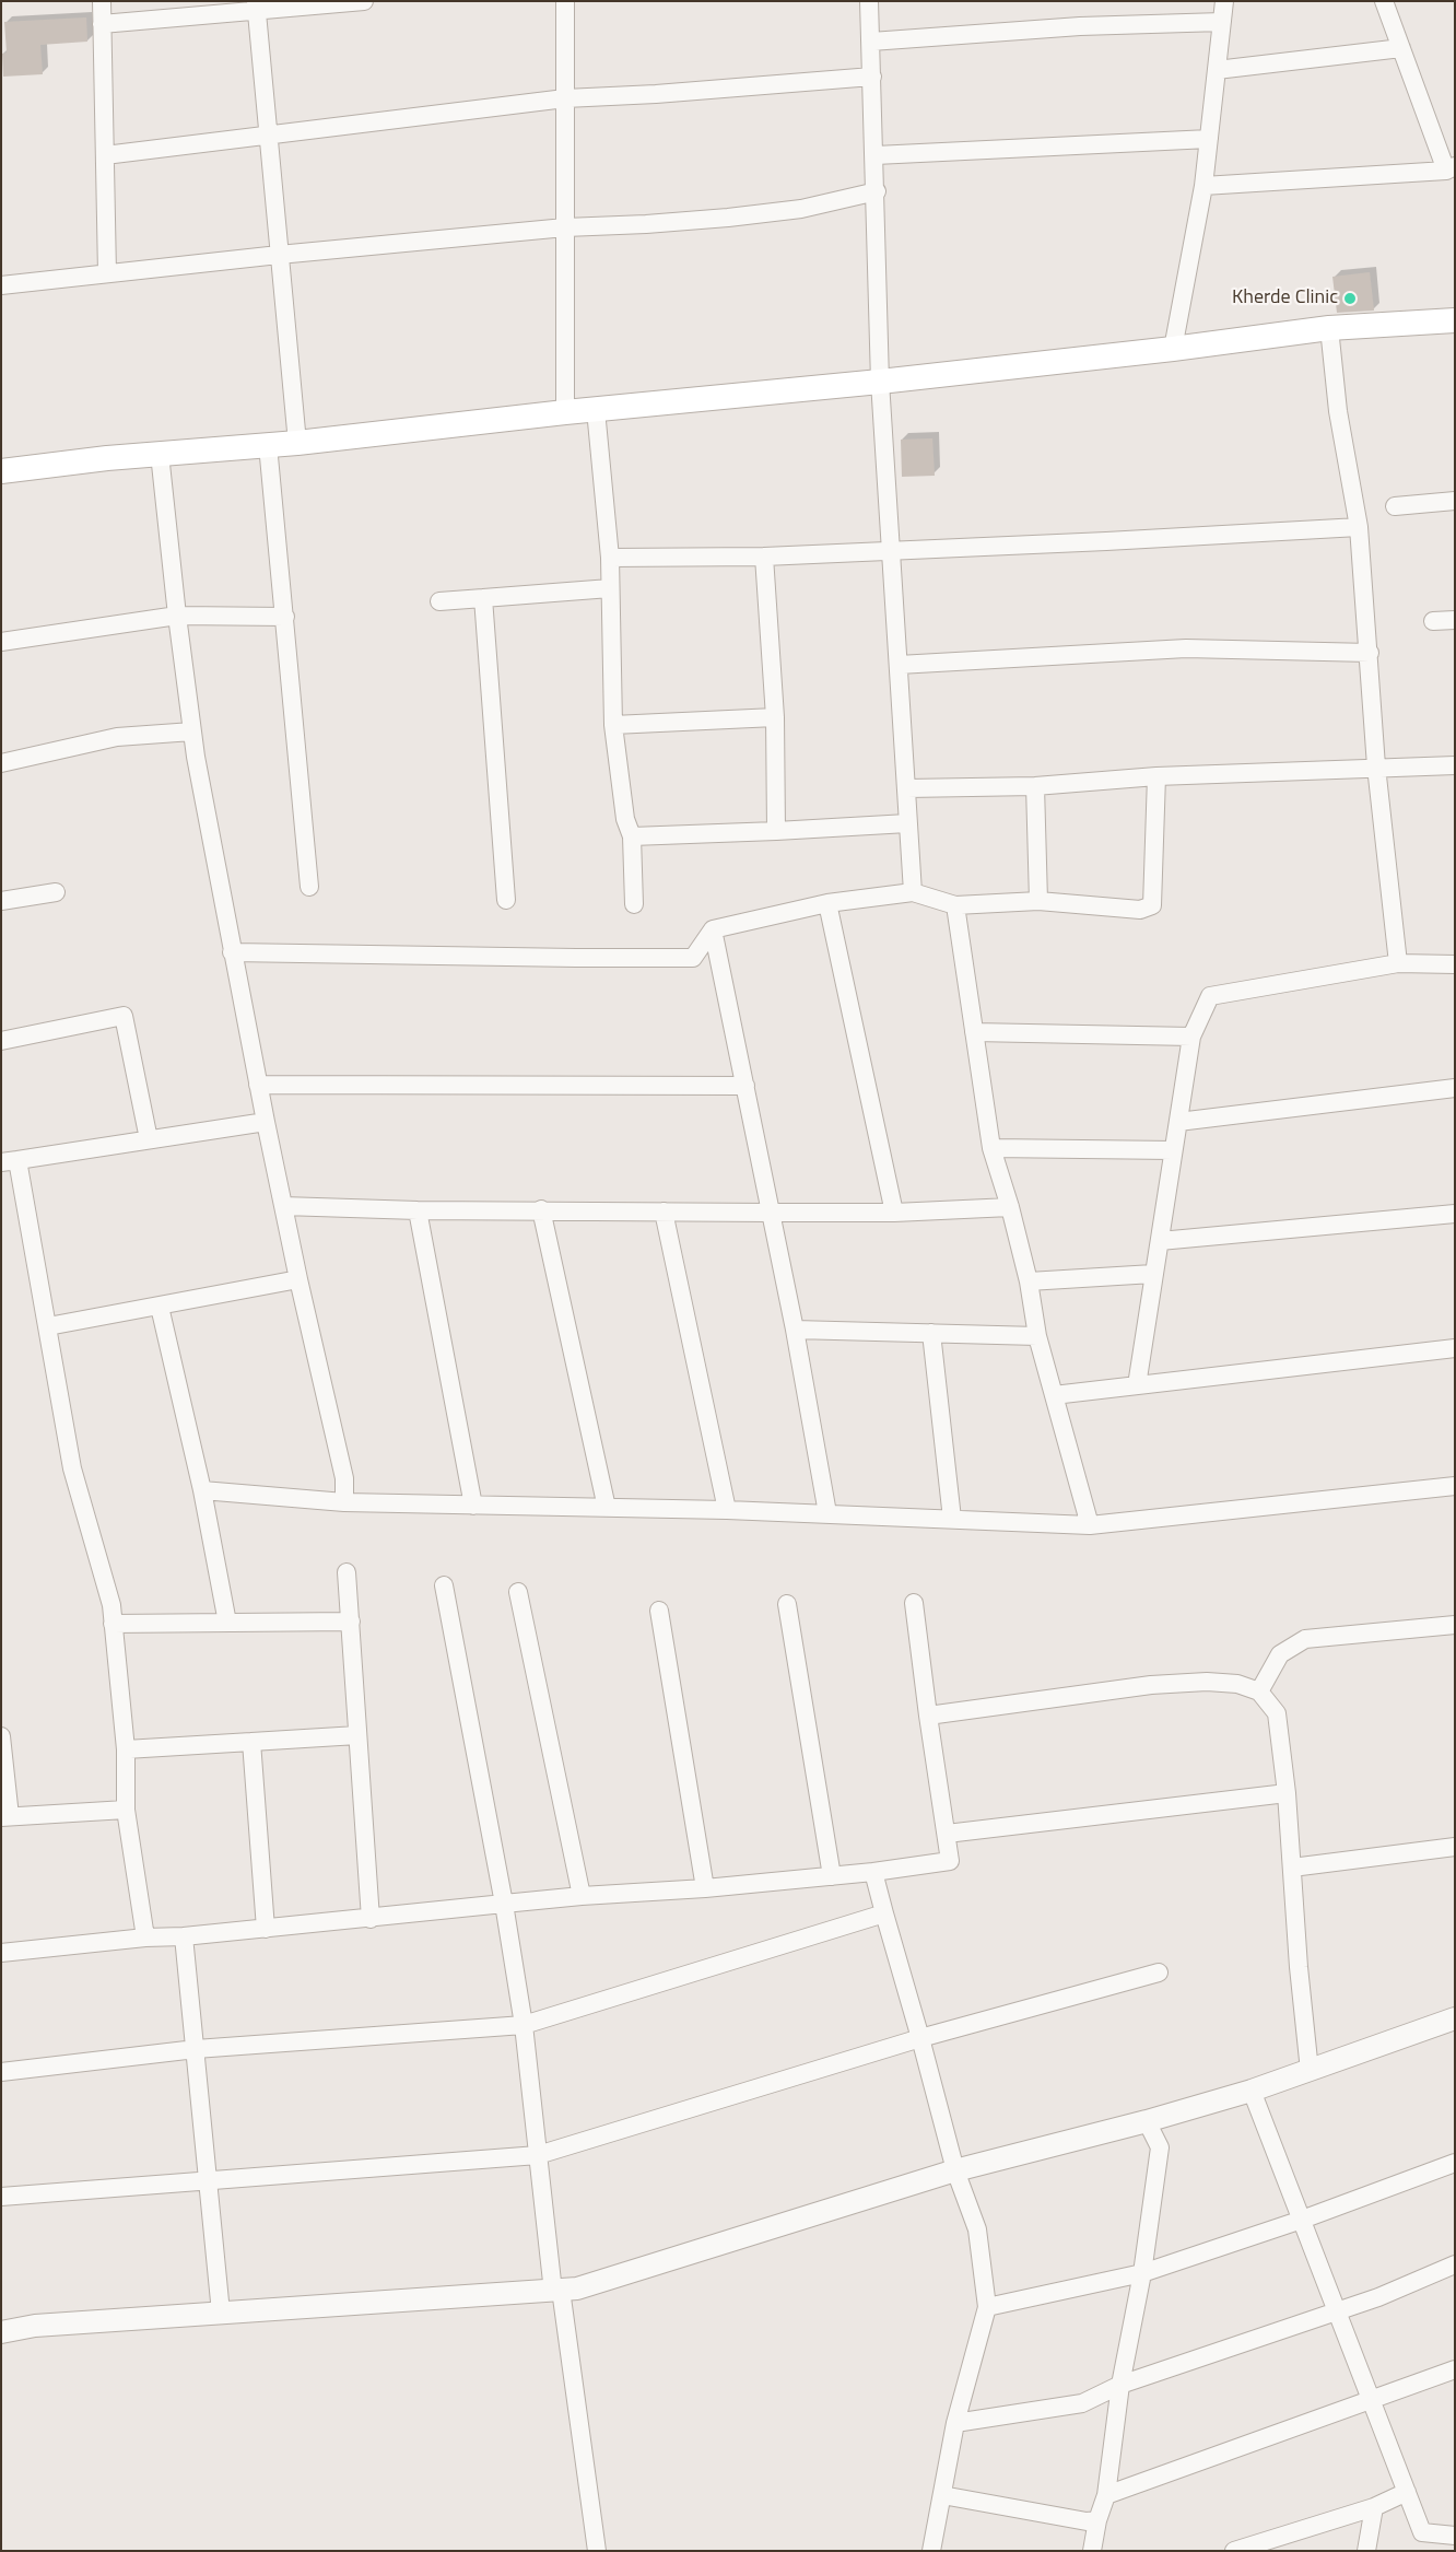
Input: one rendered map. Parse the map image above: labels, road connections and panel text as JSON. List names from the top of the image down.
{
  "places": ["Kherde Clinic"]
}
